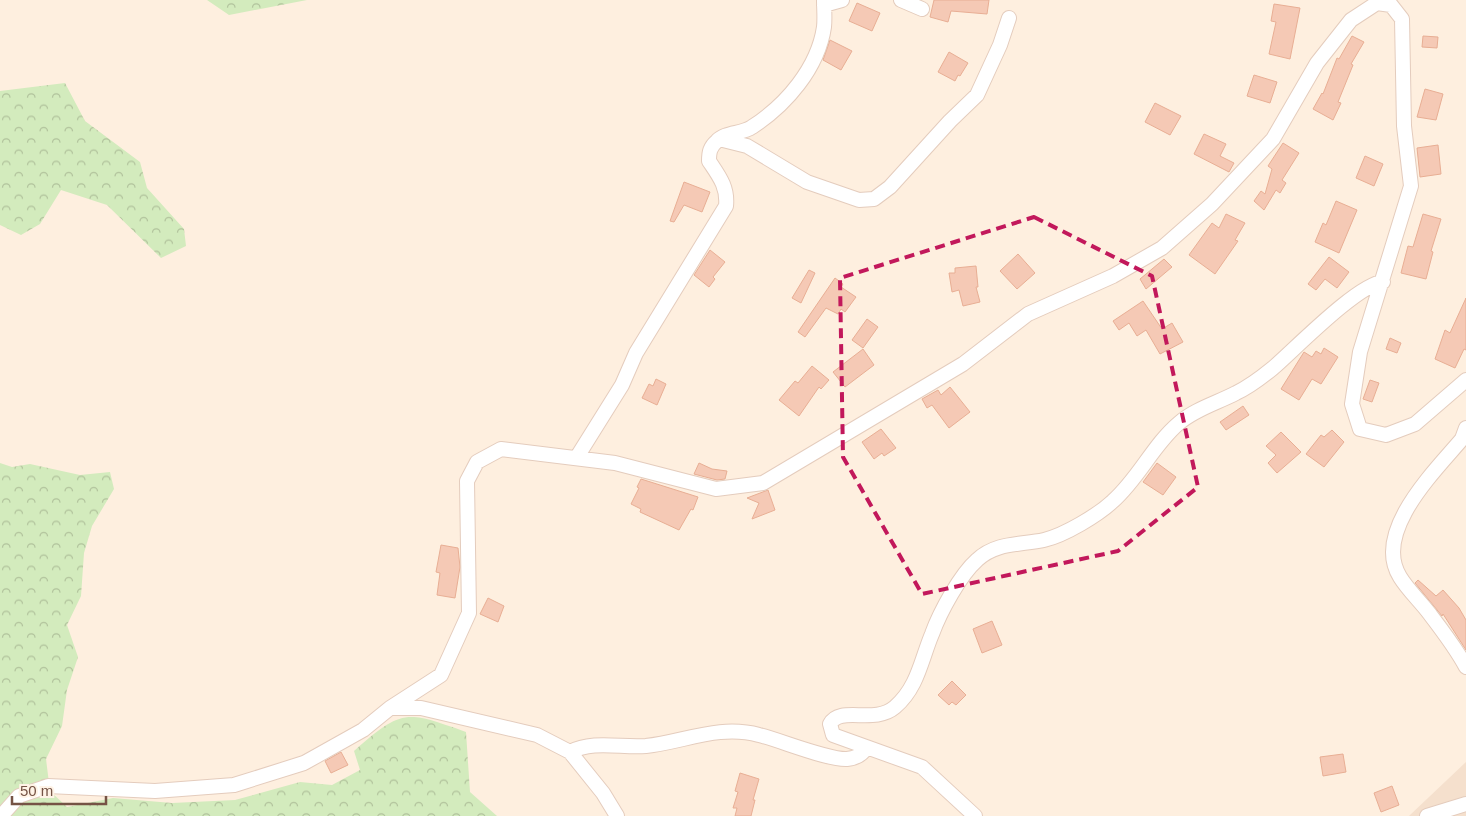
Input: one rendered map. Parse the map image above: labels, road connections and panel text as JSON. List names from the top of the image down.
{
  "scale_bar": "50 m"
}
